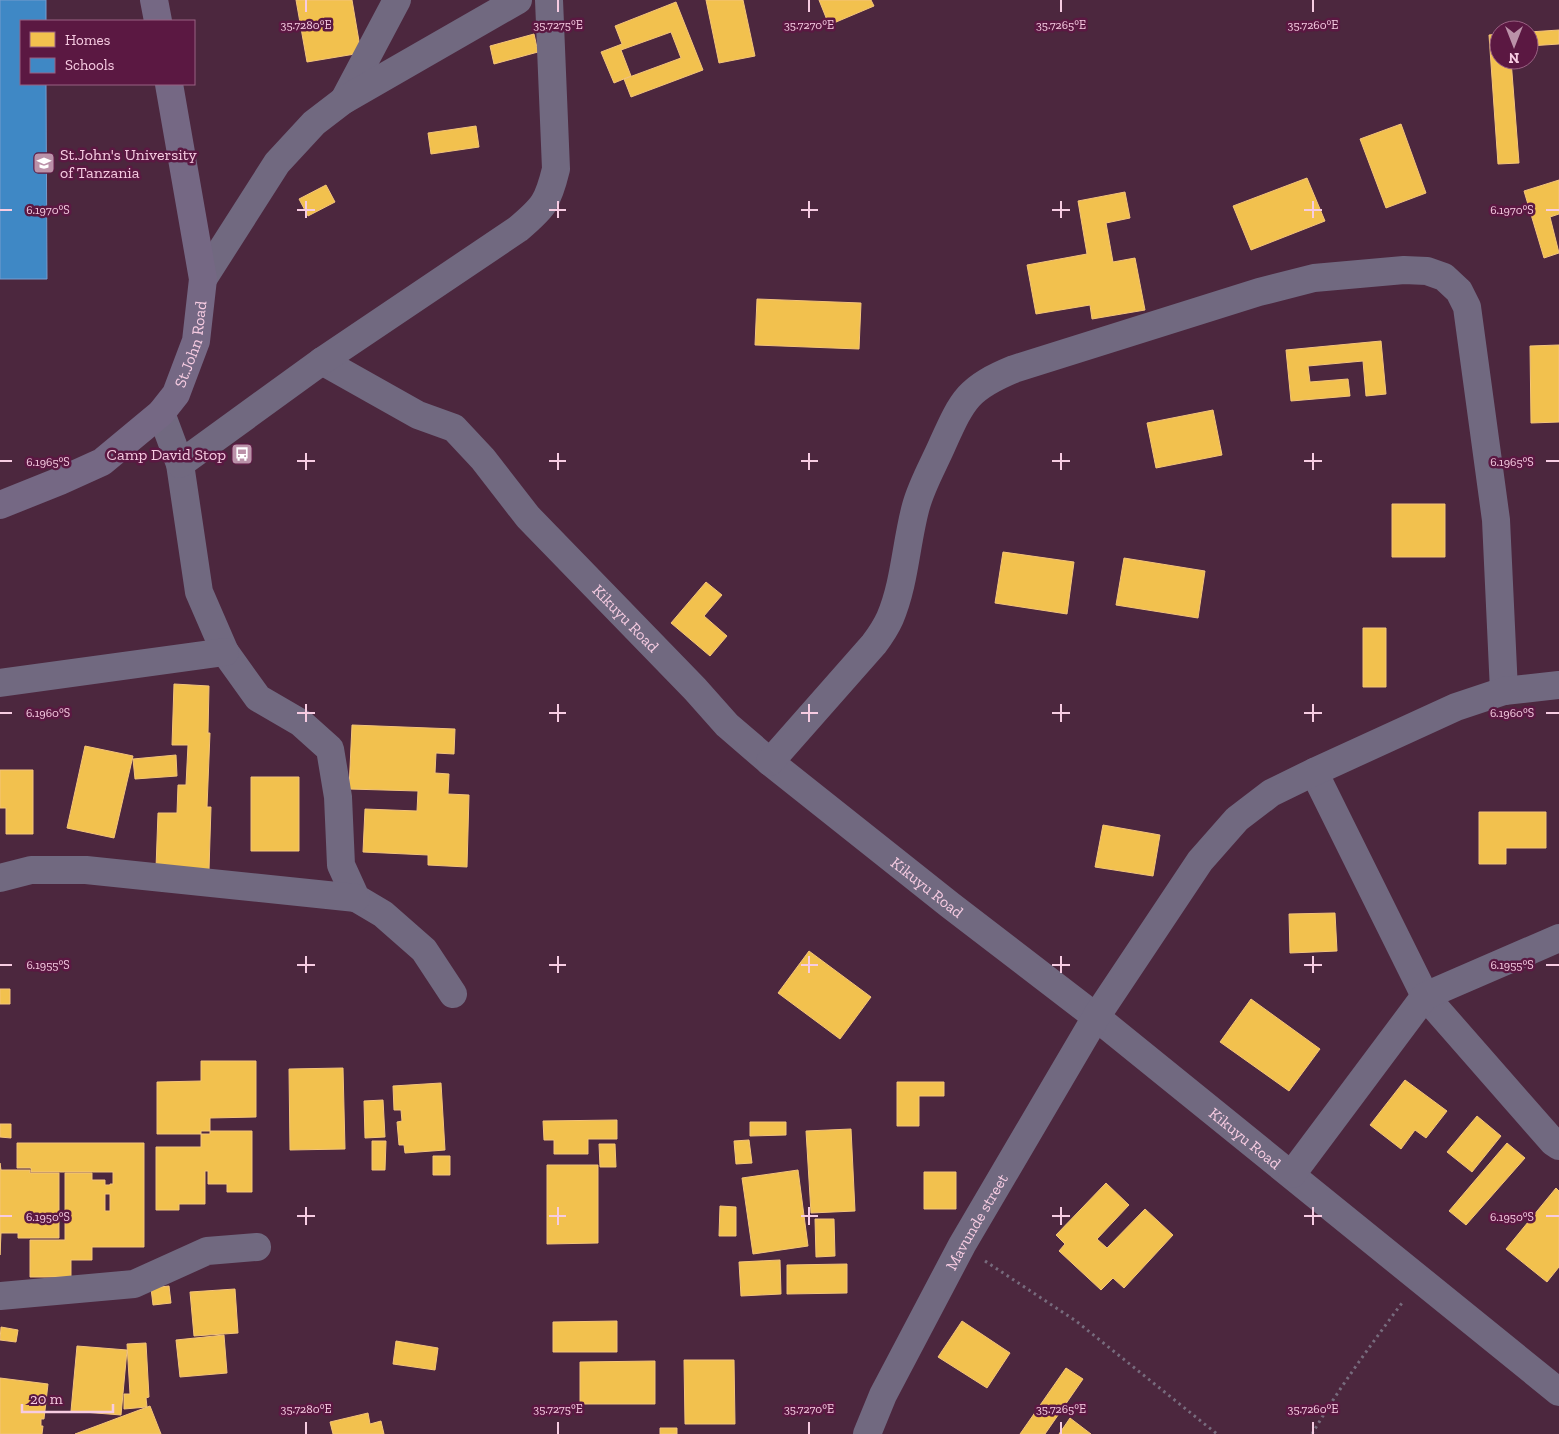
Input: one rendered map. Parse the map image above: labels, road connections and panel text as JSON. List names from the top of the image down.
{
  "streets": {
    "street": ["St.John Road", "Kikuyu Road", "Mavunde street"]
  },
  "crossings": [
    ["Kikuyu Road", "Mavunde street"]
  ],
  "places": {
    "school or university": ["St.John's University of Tanzania"],
    "bus stop": ["Camp David Stop"]
  },
  "legend": ["Homes", "Schools"],
  "scale_bar": "20 m",
  "north": "bottom",
  "coordinates": [
    "35.7280°E",
    "35.7275°E",
    "35.7270°E",
    "35.7265°E",
    "35.7260°E",
    "6.1970°S",
    "6.1965°S",
    "6.1960°S",
    "6.1955°S",
    "6.1950°S"
  ]
}
